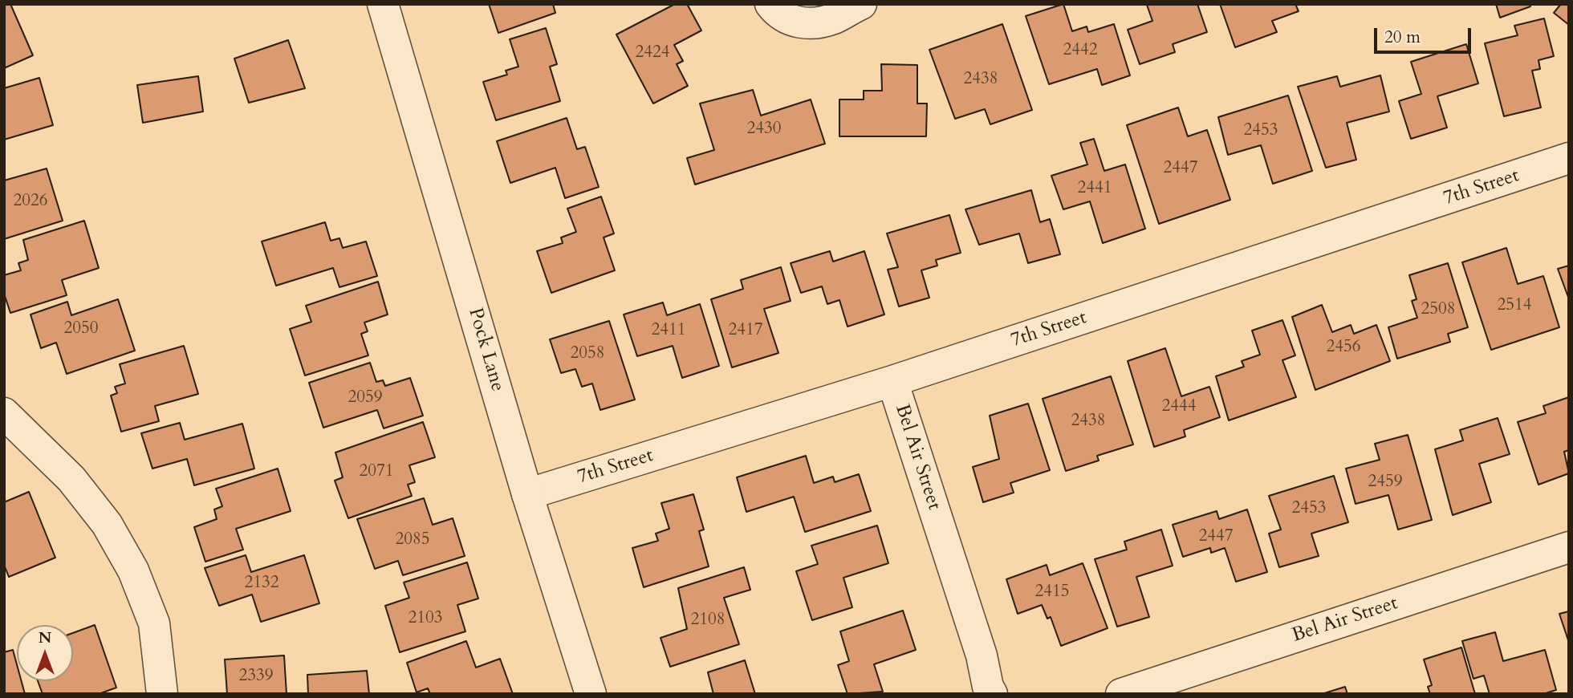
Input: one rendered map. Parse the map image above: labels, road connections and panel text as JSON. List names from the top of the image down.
{
  "streets": {
    "street": ["7th Street", "Pock Lane", "Bel Air Street"]
  },
  "crossings": [
    ["7th Street", "Pock Lane"],
    ["7th Street", "Bel Air Street"]
  ],
  "house_numbers": [
    "2442",
    "2424",
    "2438",
    "2430",
    "2453",
    "2447",
    "2441",
    "2026",
    "2514",
    "2508",
    "2050",
    "2411",
    "2417",
    "2456",
    "2058",
    "2059",
    "2444",
    "2438",
    "2071",
    "2459",
    "2453",
    "2447",
    "2085",
    "2132",
    "2415",
    "2103",
    "2108",
    "2339"
  ],
  "scale_bar": "20 m",
  "north": "top"
}
